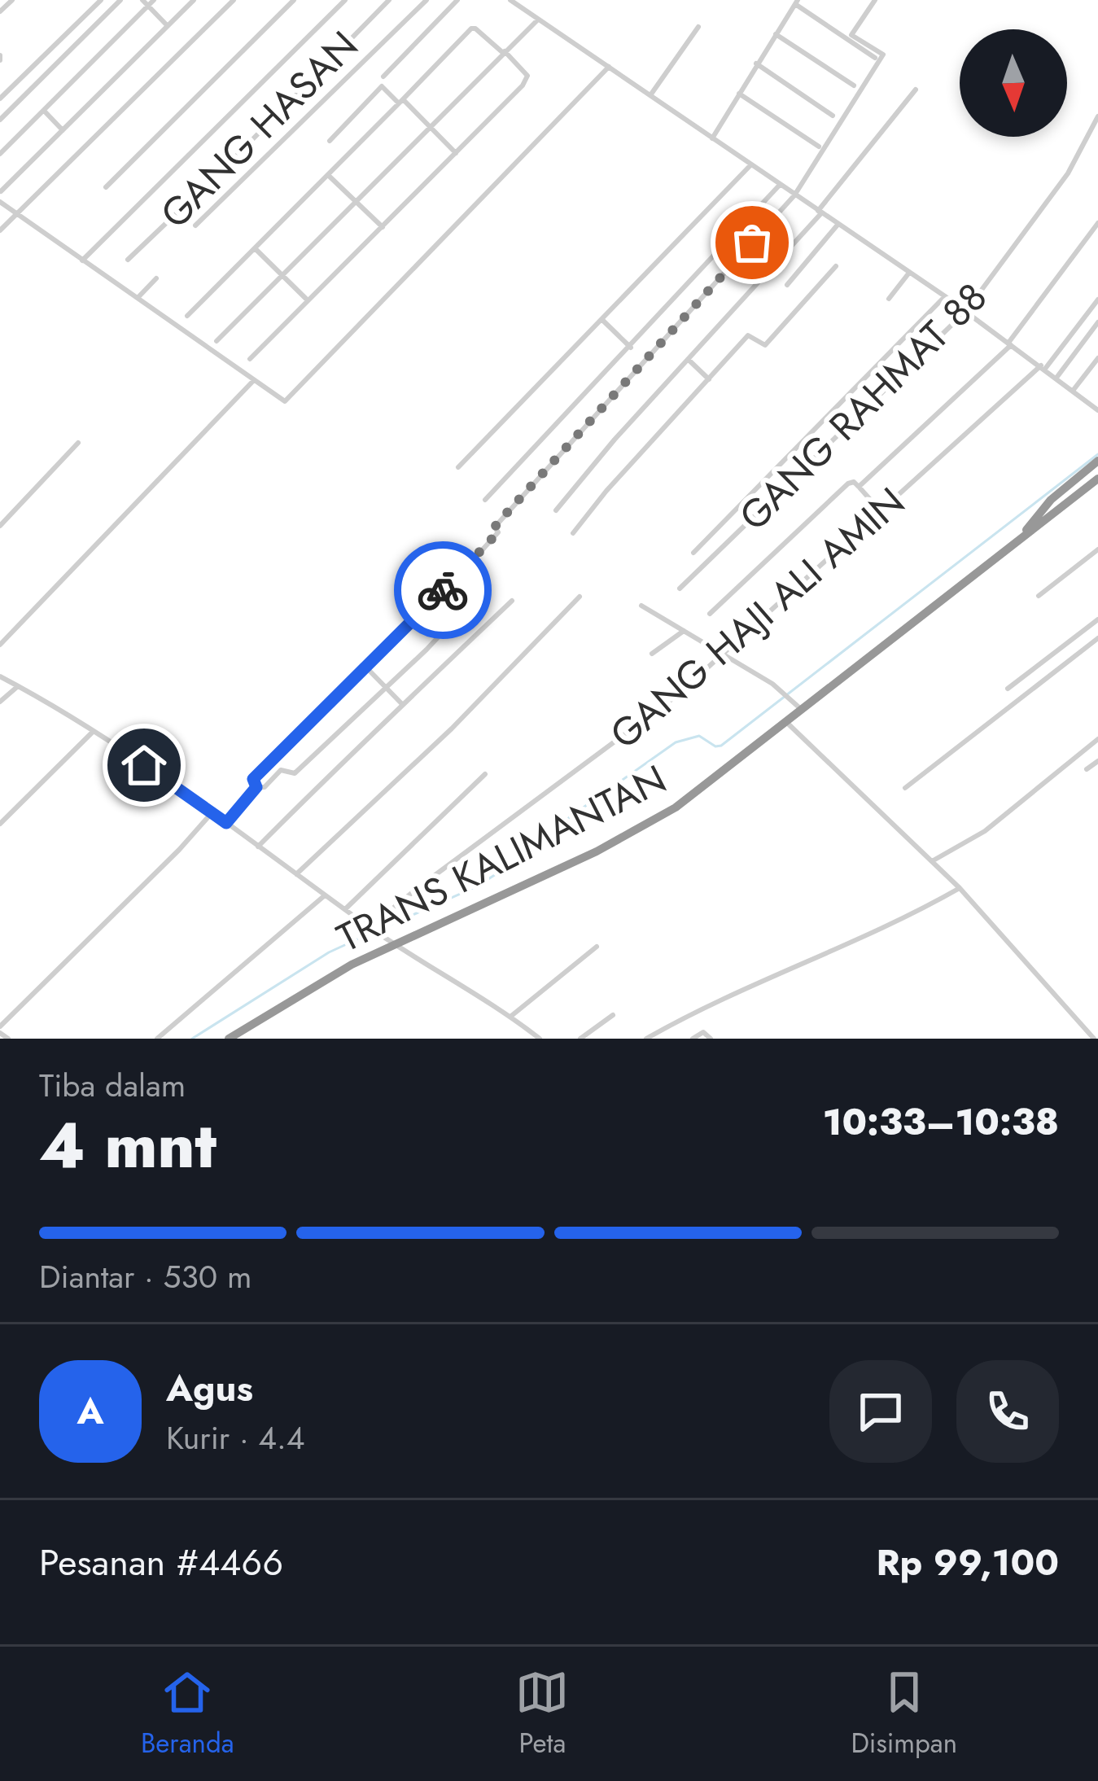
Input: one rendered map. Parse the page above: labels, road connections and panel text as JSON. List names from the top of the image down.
{
  "streets": {
    "highway": ["TRANS KALIMANTAN"],
    "street": ["GANG HASAN", "GANG RAHMAT 88", "GANG HAJI ALI AMIN"]
  },
  "north": "bottom",
  "page": {
    "heading": ["4 mnt", "Tiba dalam", "10:33–10:38"],
    "panel": [
      "Agus",
      "Kurir · 4.4",
      "Pesanan #4466",
      "Rp 99,100"
    ],
    "bar": "Diantar · 530 m",
    "round": "A",
    "tabs": ["Beranda", "Peta", "Disimpan"]
  }
}
